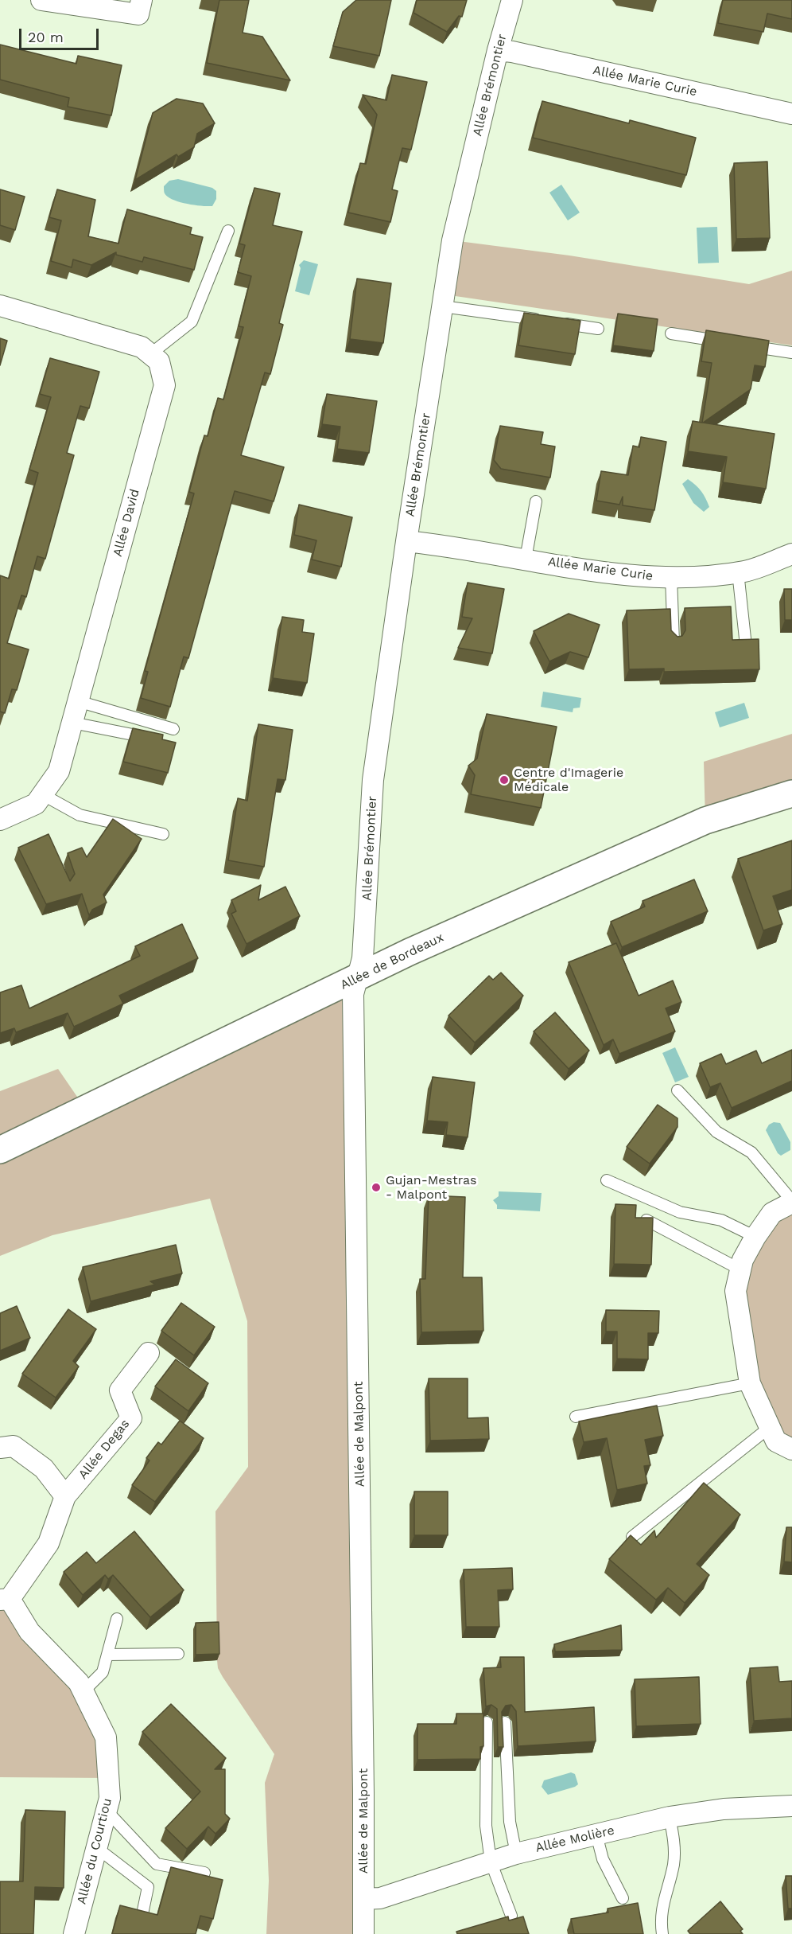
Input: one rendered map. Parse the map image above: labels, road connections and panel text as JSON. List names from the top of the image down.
{
  "streets": {
    "main road": ["Allée de Bordeaux"],
    "street": [
      "Allée Marie Curie",
      "Allée Brémontier",
      "Allée David",
      "Allée de Malpont",
      "Allée Degas",
      "Allée Molière",
      "Allée du Courtiou"
    ]
  },
  "crossings": [
    ["Allée Marie Curie", "Allée Brémontier"],
    ["Allée Brémontier", "Allée de Malpont"],
    ["Allée de Bordeaux", "Allée de Malpont"],
    ["Allée de Malpont", "Allée Molière"]
  ],
  "places": ["Centre d'Imagerie Médicale", "Gujan-Mestras - Malpont"],
  "scale_bar": "20 m"
}
